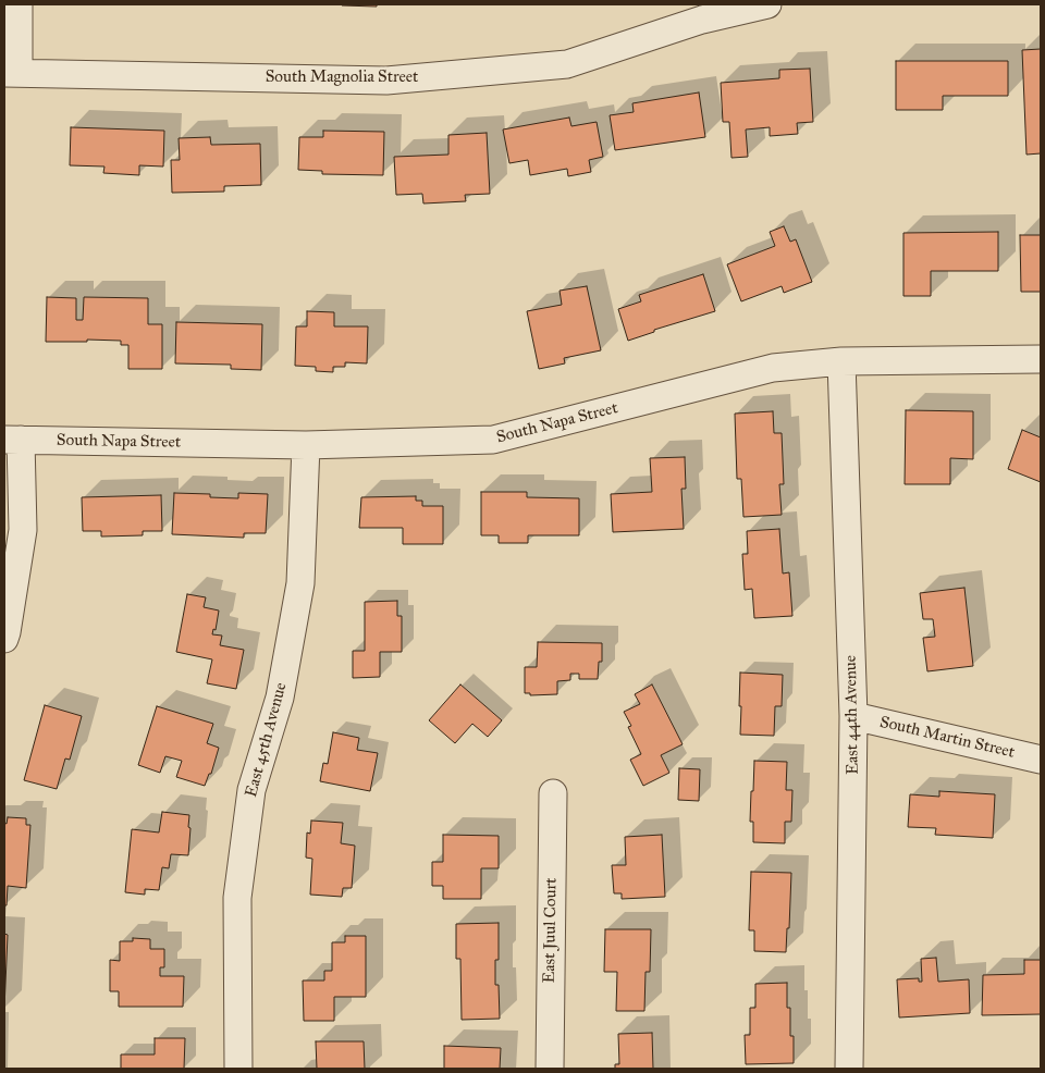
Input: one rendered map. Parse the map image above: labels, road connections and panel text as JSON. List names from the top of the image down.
{
  "streets": {
    "street": [
      "South Magnolia Street",
      "South Napa Street",
      "East 44th Avenue",
      "South Martin Street",
      "East 45th Avenue",
      "East Juul Court"
    ]
  },
  "crossings": [
    ["South Napa Street", "East 44th Avenue"],
    ["South Napa Street", "East 45th Avenue"],
    ["East 44th Avenue", "South Martin Street"]
  ]
}
